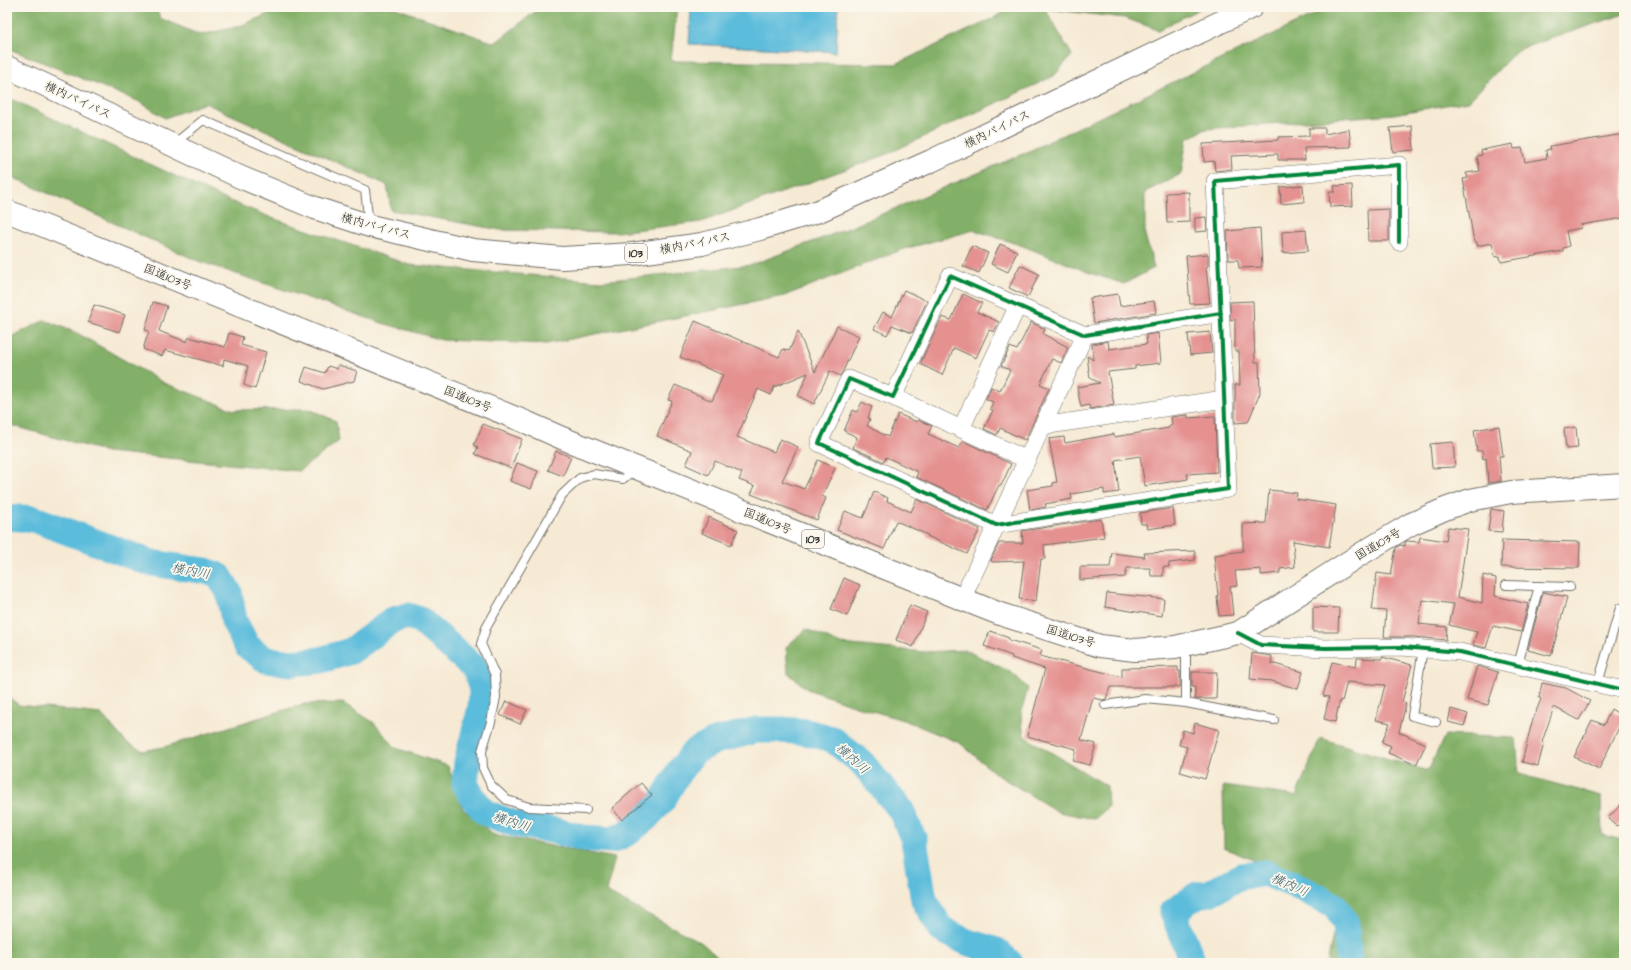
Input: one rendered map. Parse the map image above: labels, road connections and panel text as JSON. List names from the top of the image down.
{
  "streets": {
    "highway": ["横内バイパス", "103", "国道103号"]
  },
  "water": ["横内川"]
}
